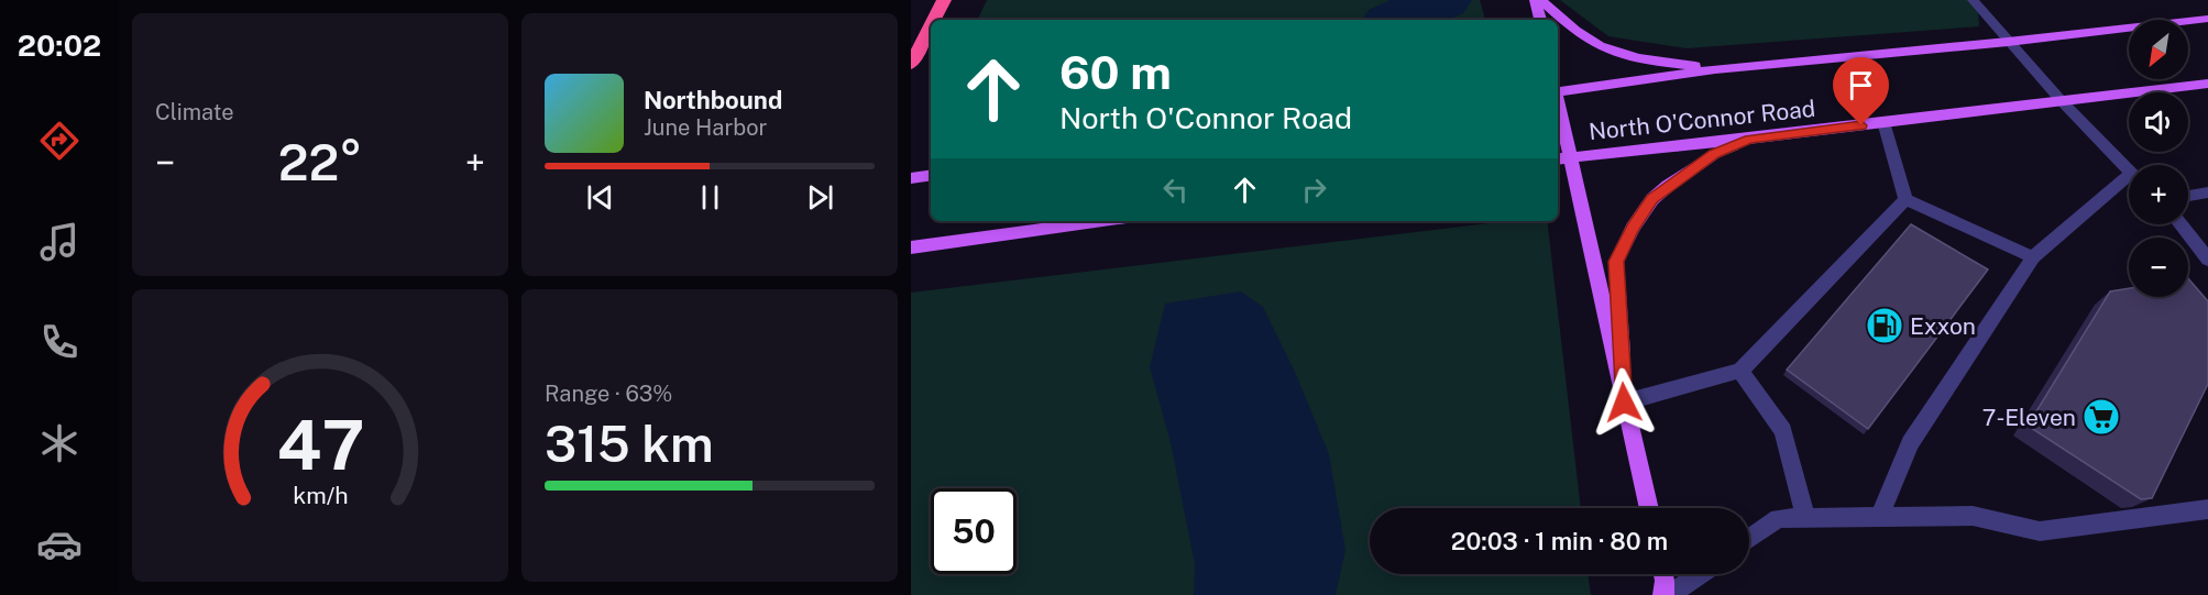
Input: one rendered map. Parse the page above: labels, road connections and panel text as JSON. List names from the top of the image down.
{
  "streets": {
    "main road": ["North O'Connor Road"]
  },
  "places": {
    "fuel station": ["Exxon"],
    "supermarket": ["7-Eleven"]
  },
  "north": "bottom left",
  "page": {
    "tabs": "20:02",
    "tile": [
      "Climate",
      ["Range · 63%", "315 km"]
    ],
    "map_buttons": ["+", "−"],
    "turn": ["60 m", "North O'Connor Road"],
    "song": ["Northbound", "June Harbor"],
    "heat": ["−", "22°", "+"],
    "limit": "50",
    "trip": "20:03 · 1 min · 80 m",
    "gauge": ["47", "km/h"]
  }
}
